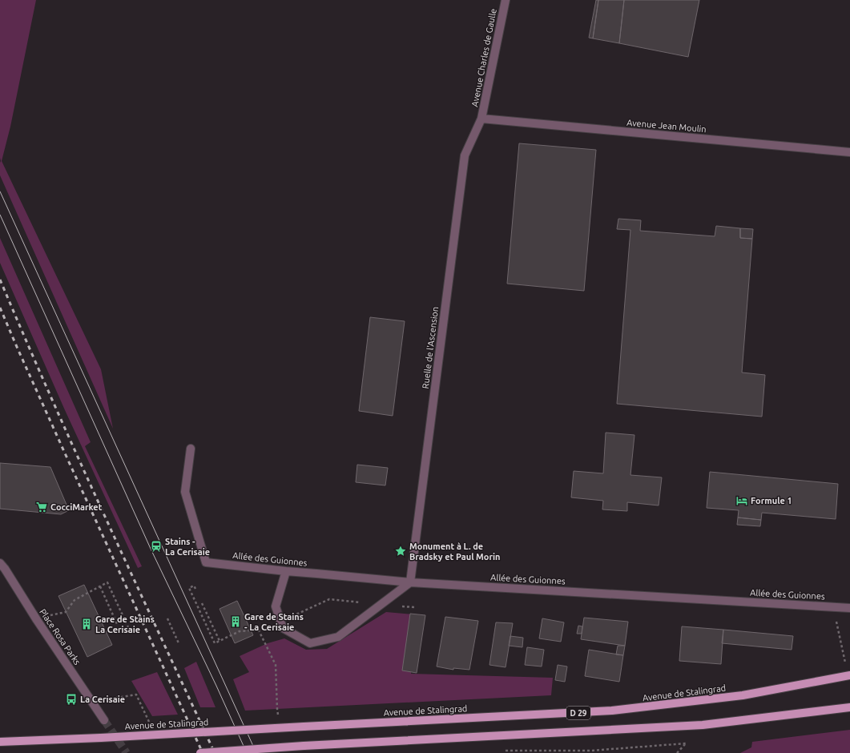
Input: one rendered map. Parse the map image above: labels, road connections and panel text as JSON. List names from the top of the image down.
{
  "streets": {
    "main road": ["Avenue de Stalingrad", "D 29"],
    "street": [
      "Avenue Charles de Gaulle",
      "Avenue Jean Moulin",
      "Ruelle de l'Ascension",
      "Allée des Guionnes",
      "Place Rosa Parks"
    ]
  },
  "crossings": [
    ["Avenue Charles de Gaulle", "Avenue Jean Moulin"],
    ["Avenue Charles de Gaulle", "Ruelle de l'Ascension"],
    ["Avenue Jean Moulin", "Ruelle de l'Ascension"],
    ["Ruelle de l'Ascension", "Allée des Guionnes"]
  ],
  "places": {
    "hotel": ["Formule 1"],
    "supermarket": ["CocciMarket"],
    "station": ["Stains - La Cerisaie"],
    "place": ["Monument à L. de Bradsky et Paul Morin"],
    "building": ["Gare de Stains - La Cerisaie", "Gare de Stains La Cerisaie"],
    "bus stop": ["La Cerisaie"]
  }
}
